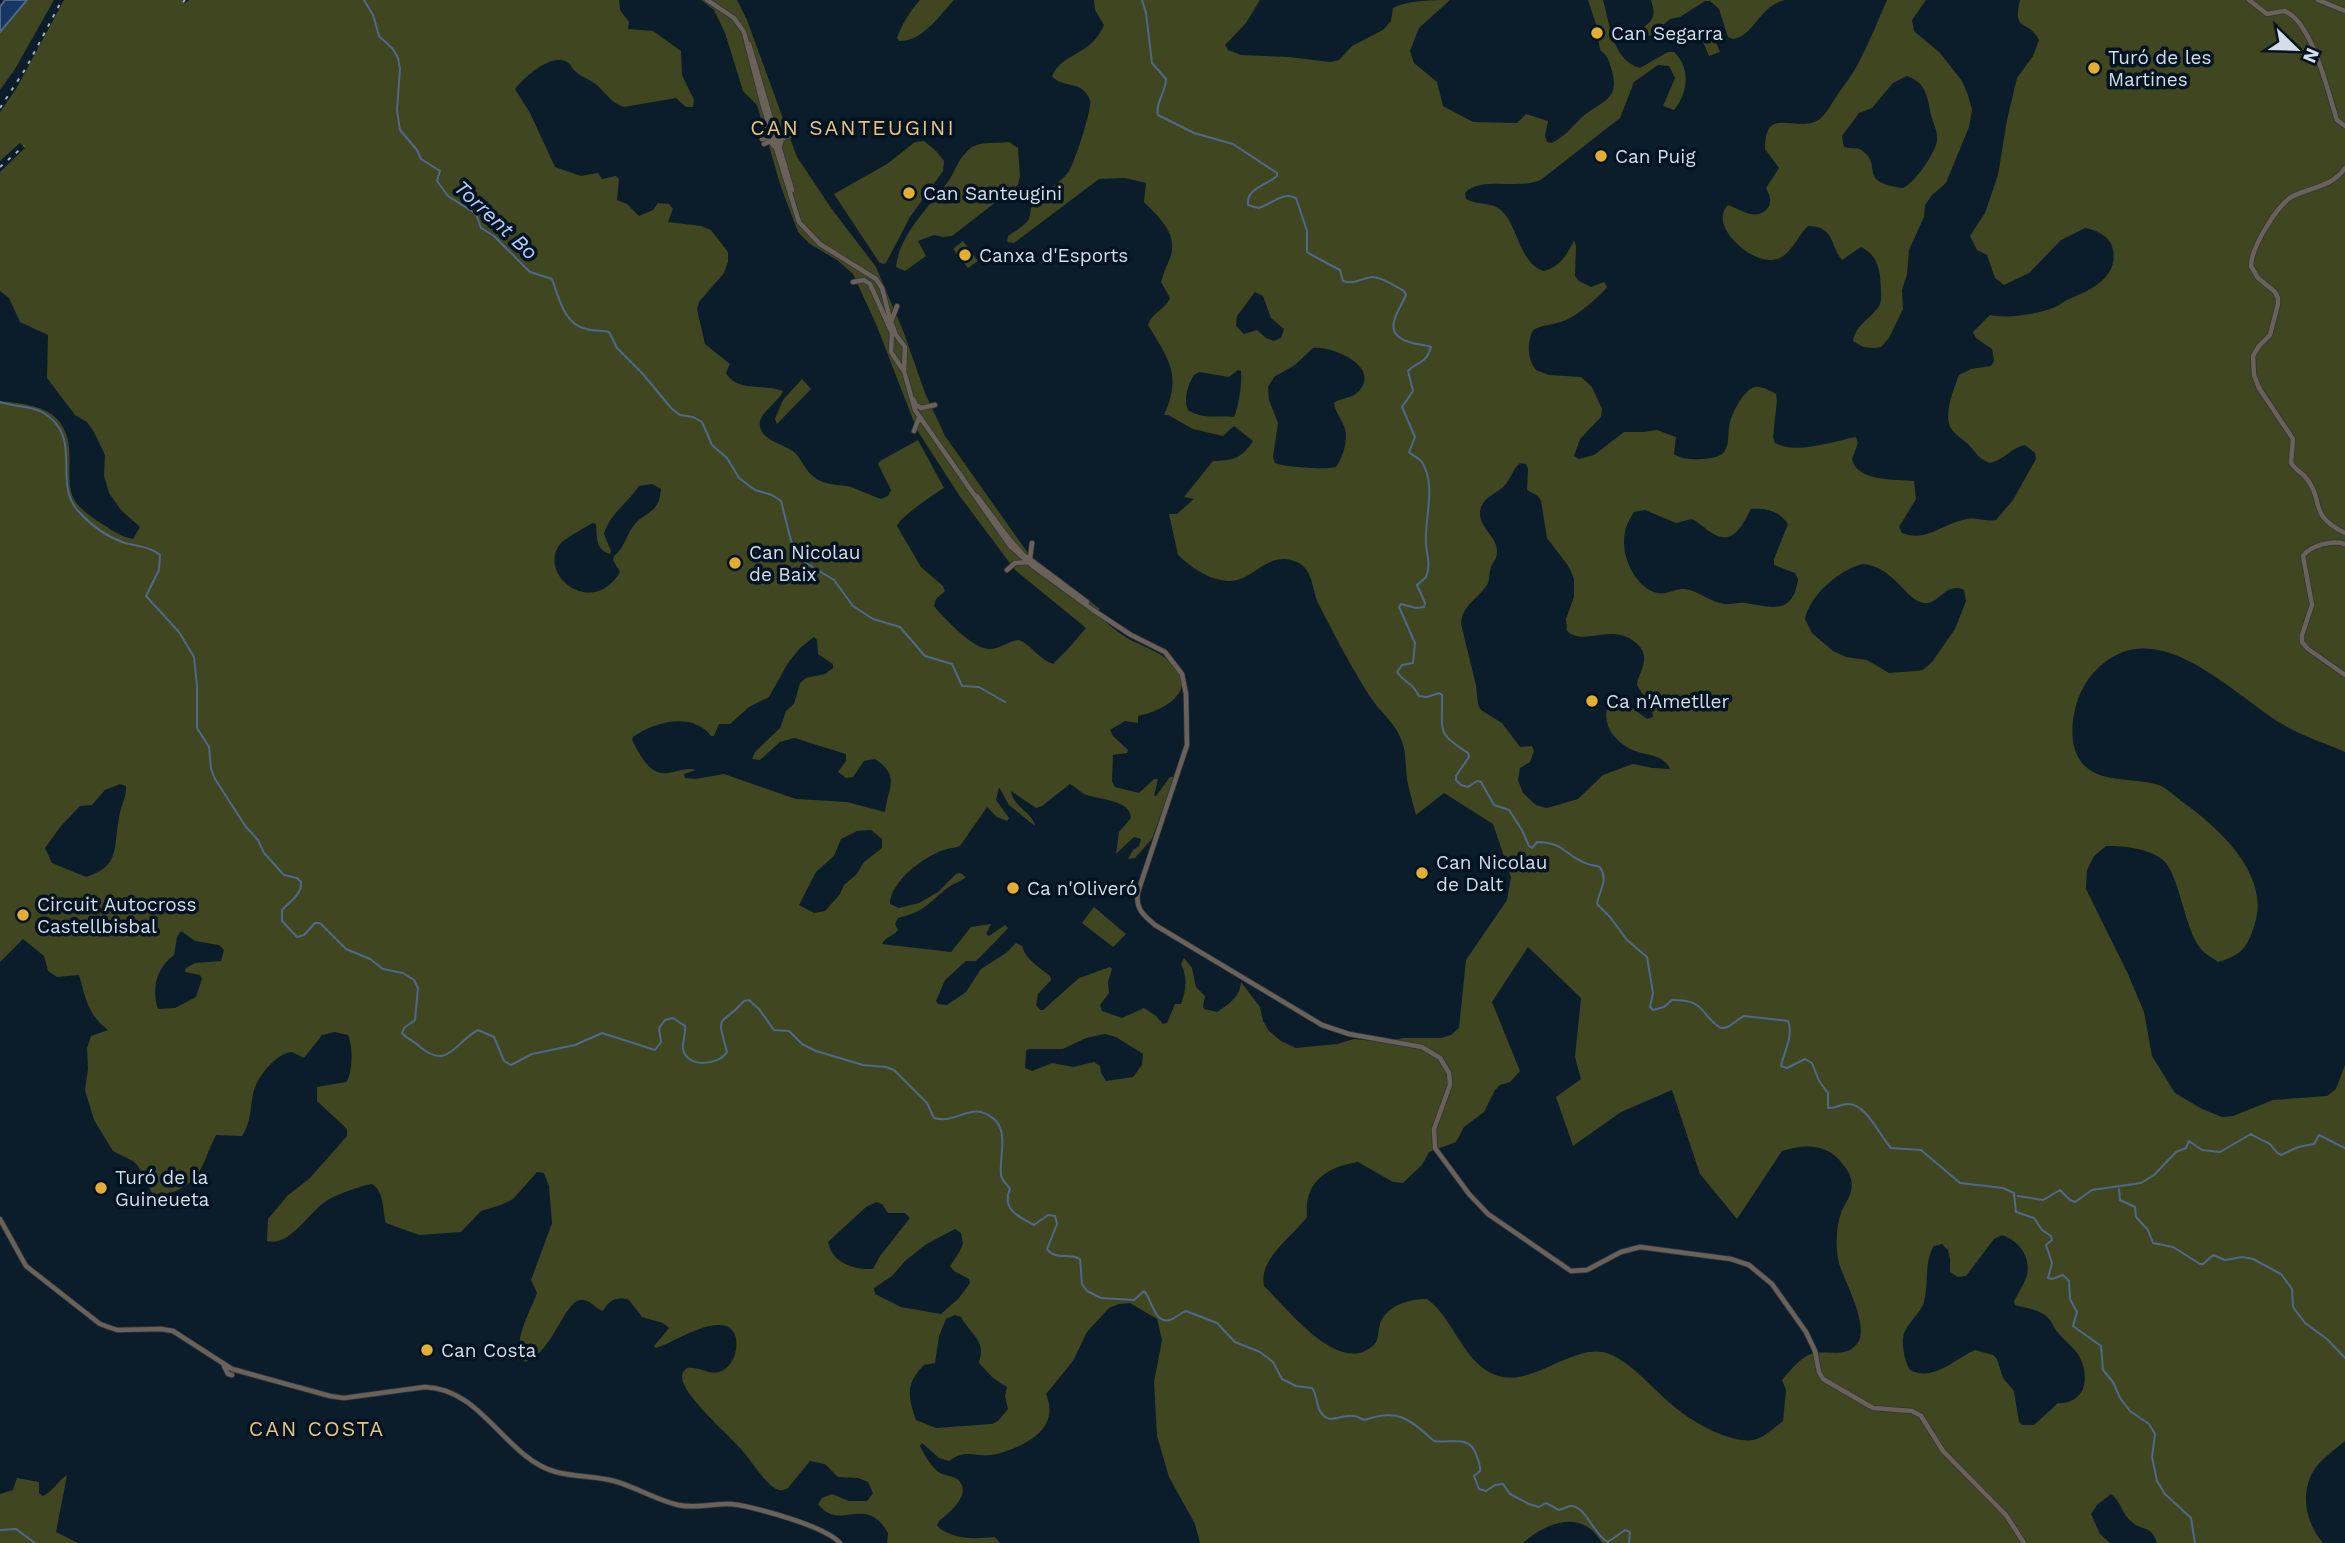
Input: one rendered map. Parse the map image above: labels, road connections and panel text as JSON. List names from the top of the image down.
{
  "districts": ["CAN SANTEUGINI", "CAN COSTA"],
  "water": ["Torrent Bo"],
  "places": [
    "Can Segarra",
    "Turó de les Martines",
    "Can Puig",
    "Can Santeugini",
    "Canxa d'Esports",
    "Can Nicolau de Baix",
    "Ca n'Ametller",
    "Can Nicolau de Dalt",
    "Ca n'Oliveró",
    "Circuit Autocross Castellbisbal",
    "Turó de la Guineueta",
    "Can Costa"
  ],
  "north": "bottom right"
}
